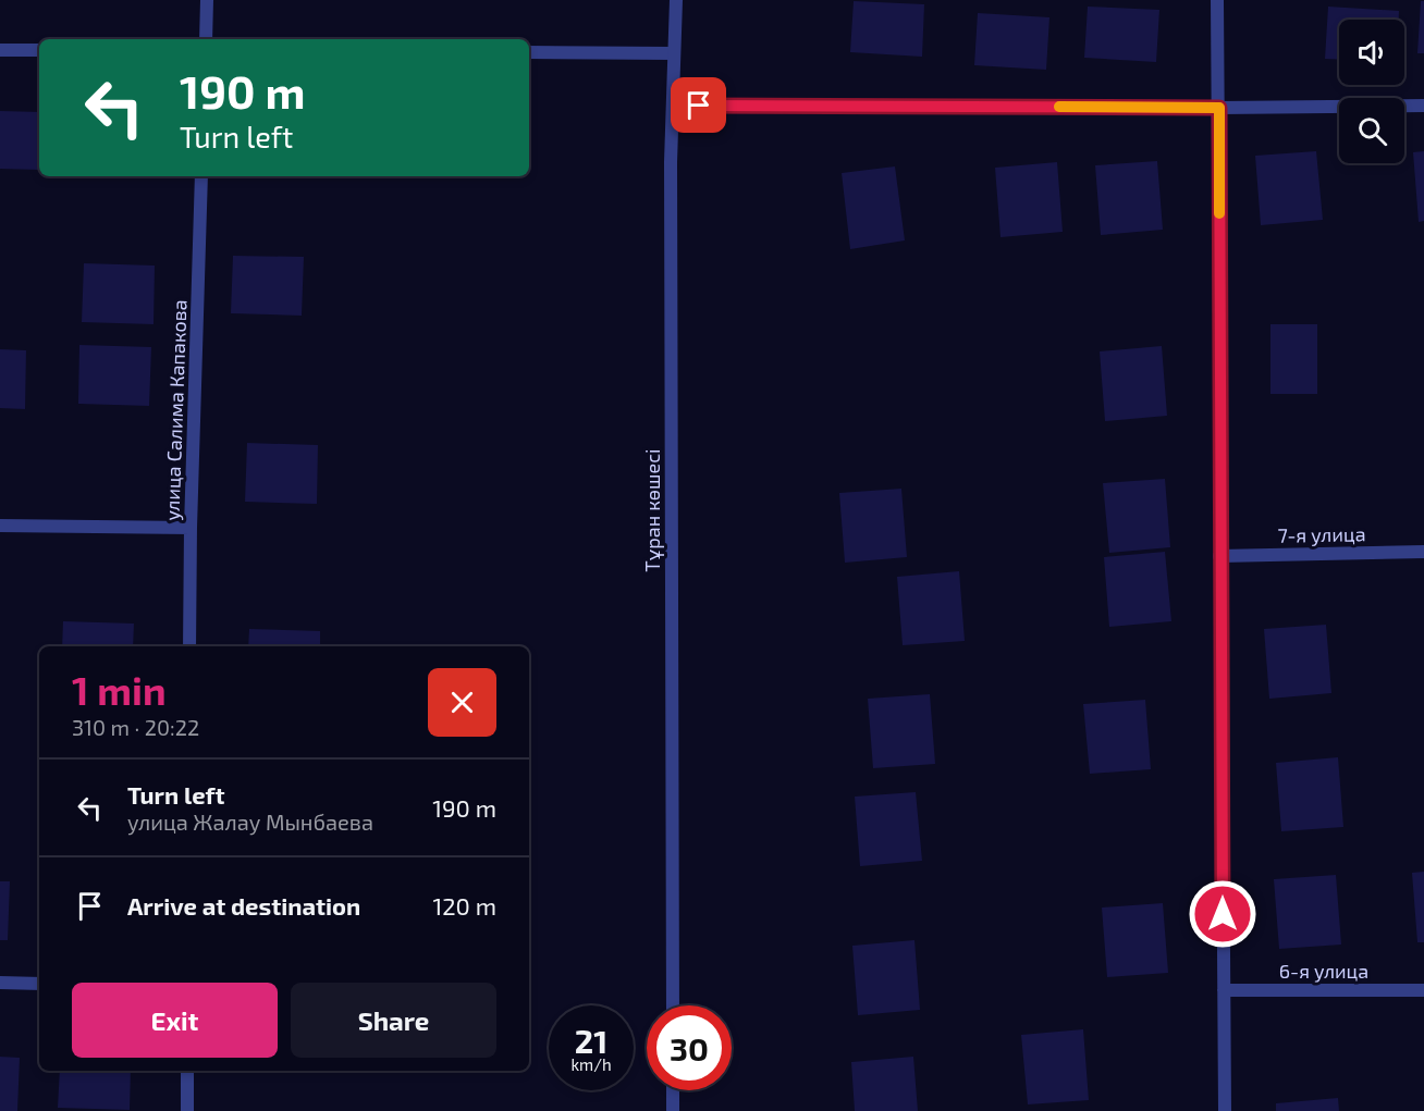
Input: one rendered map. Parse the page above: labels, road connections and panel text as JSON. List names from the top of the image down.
{
  "streets": {
    "street": [
      "улица Салима Капакова",
      "Тұран көшесі",
      "7-я улица",
      "6-я улица"
    ]
  },
  "page": {
    "turn": ["190 m", "Turn left"],
    "heading": ["1 min", "310 m · 20:22"],
    "list": [
      {
        "name": "Turn left",
        "note": "улица Жалау Мынбаева",
        "value": "190 m"
      },
      {
        "name": "Arrive at destination",
        "value": "120 m"
      }
    ],
    "buttons": ["Exit", "Share"],
    "speed": "21 km/h",
    "limit": "30"
  }
}
